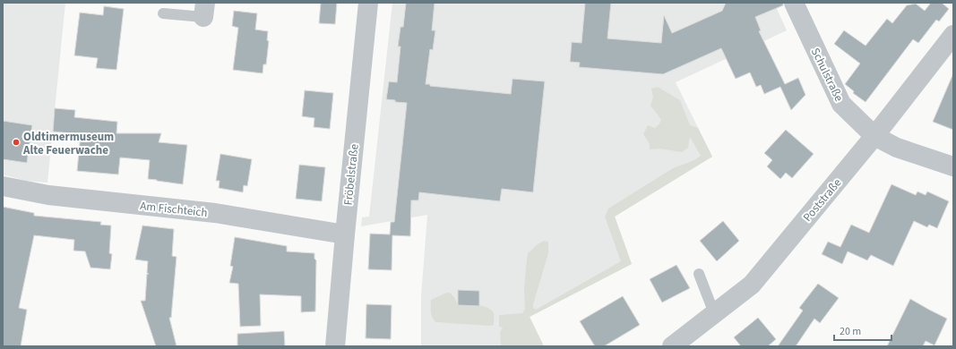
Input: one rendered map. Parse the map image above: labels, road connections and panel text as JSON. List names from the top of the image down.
{
  "streets": {
    "street": [
      "Schulstraße",
      "Fröbelstraße",
      "Poststraße",
      "Am Fischteich"
    ]
  },
  "crossings": [
    ["Schulstraße", "Poststraße"],
    ["Fröbelstraße", "Am Fischteich"]
  ],
  "places": ["Oldtimermuseum Alte Feuerwache"],
  "scale_bar": "20 m"
}
